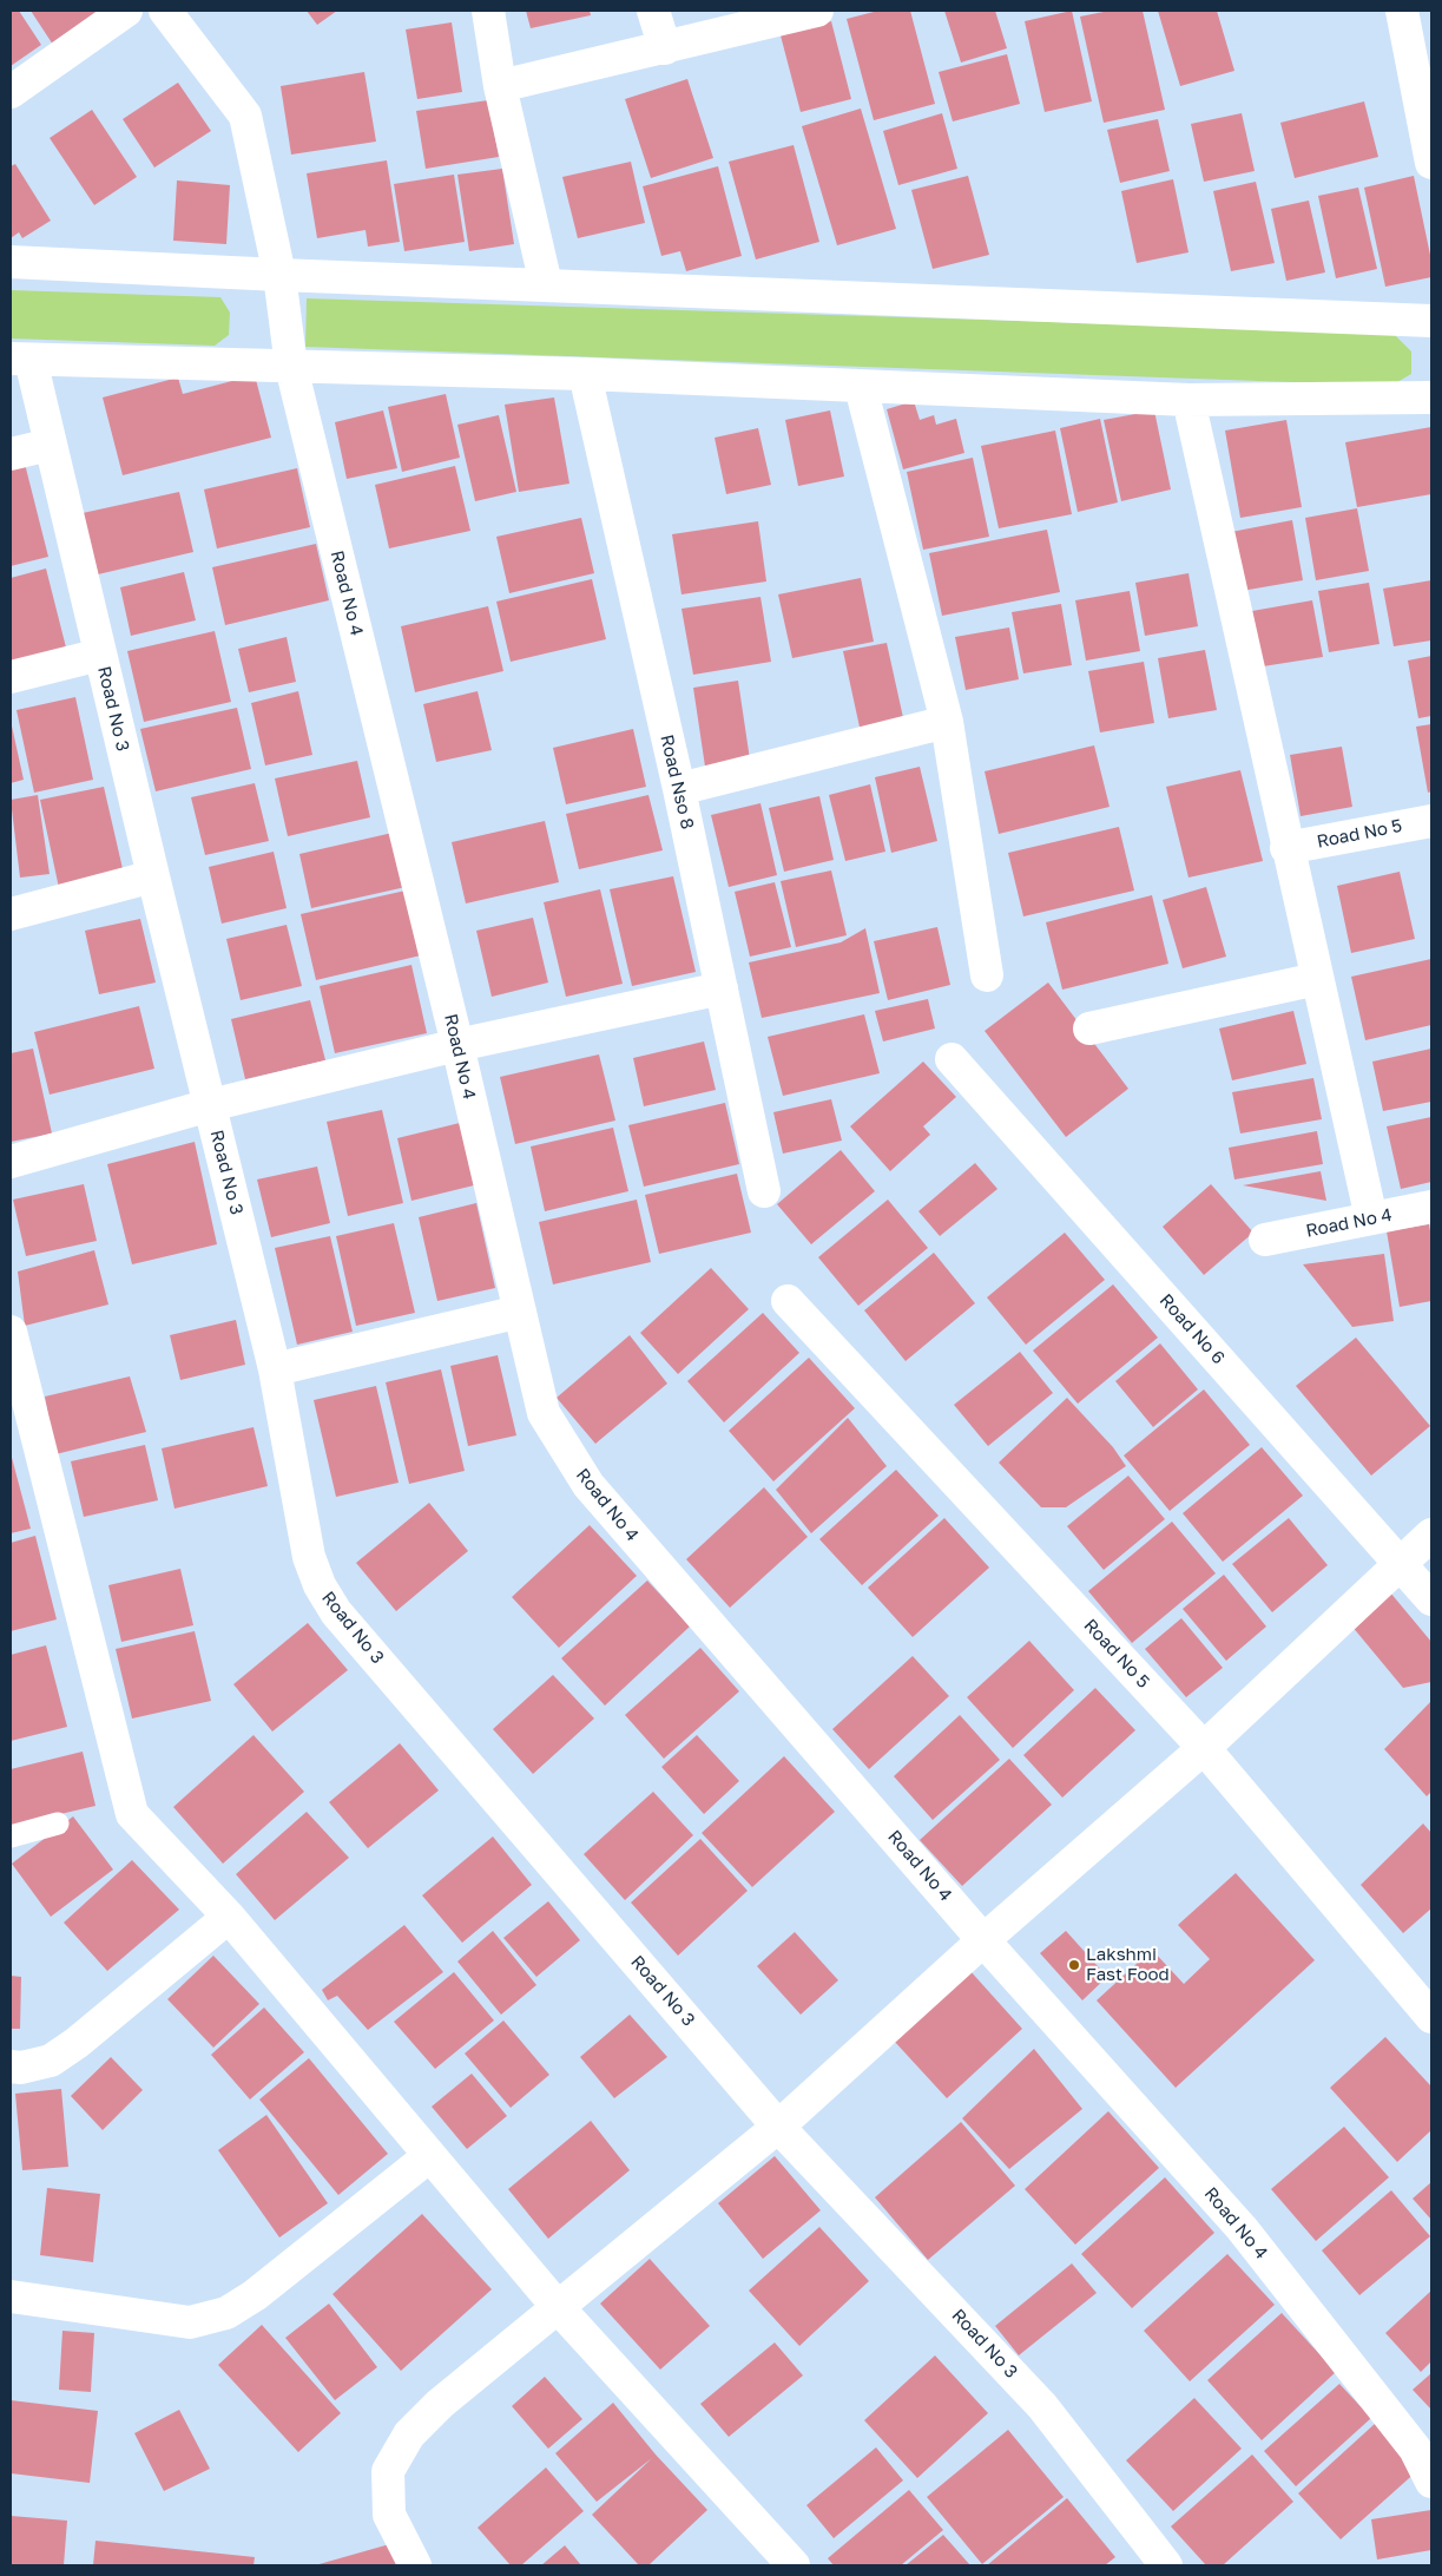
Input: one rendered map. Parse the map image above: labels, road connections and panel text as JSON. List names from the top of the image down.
{
  "streets": {
    "street": [
      "Road No 4",
      "Road No 3",
      "Road Nso 8",
      "Road No 5",
      "Road No 6"
    ]
  },
  "places": ["Lakshmi Fast Food"]
}
